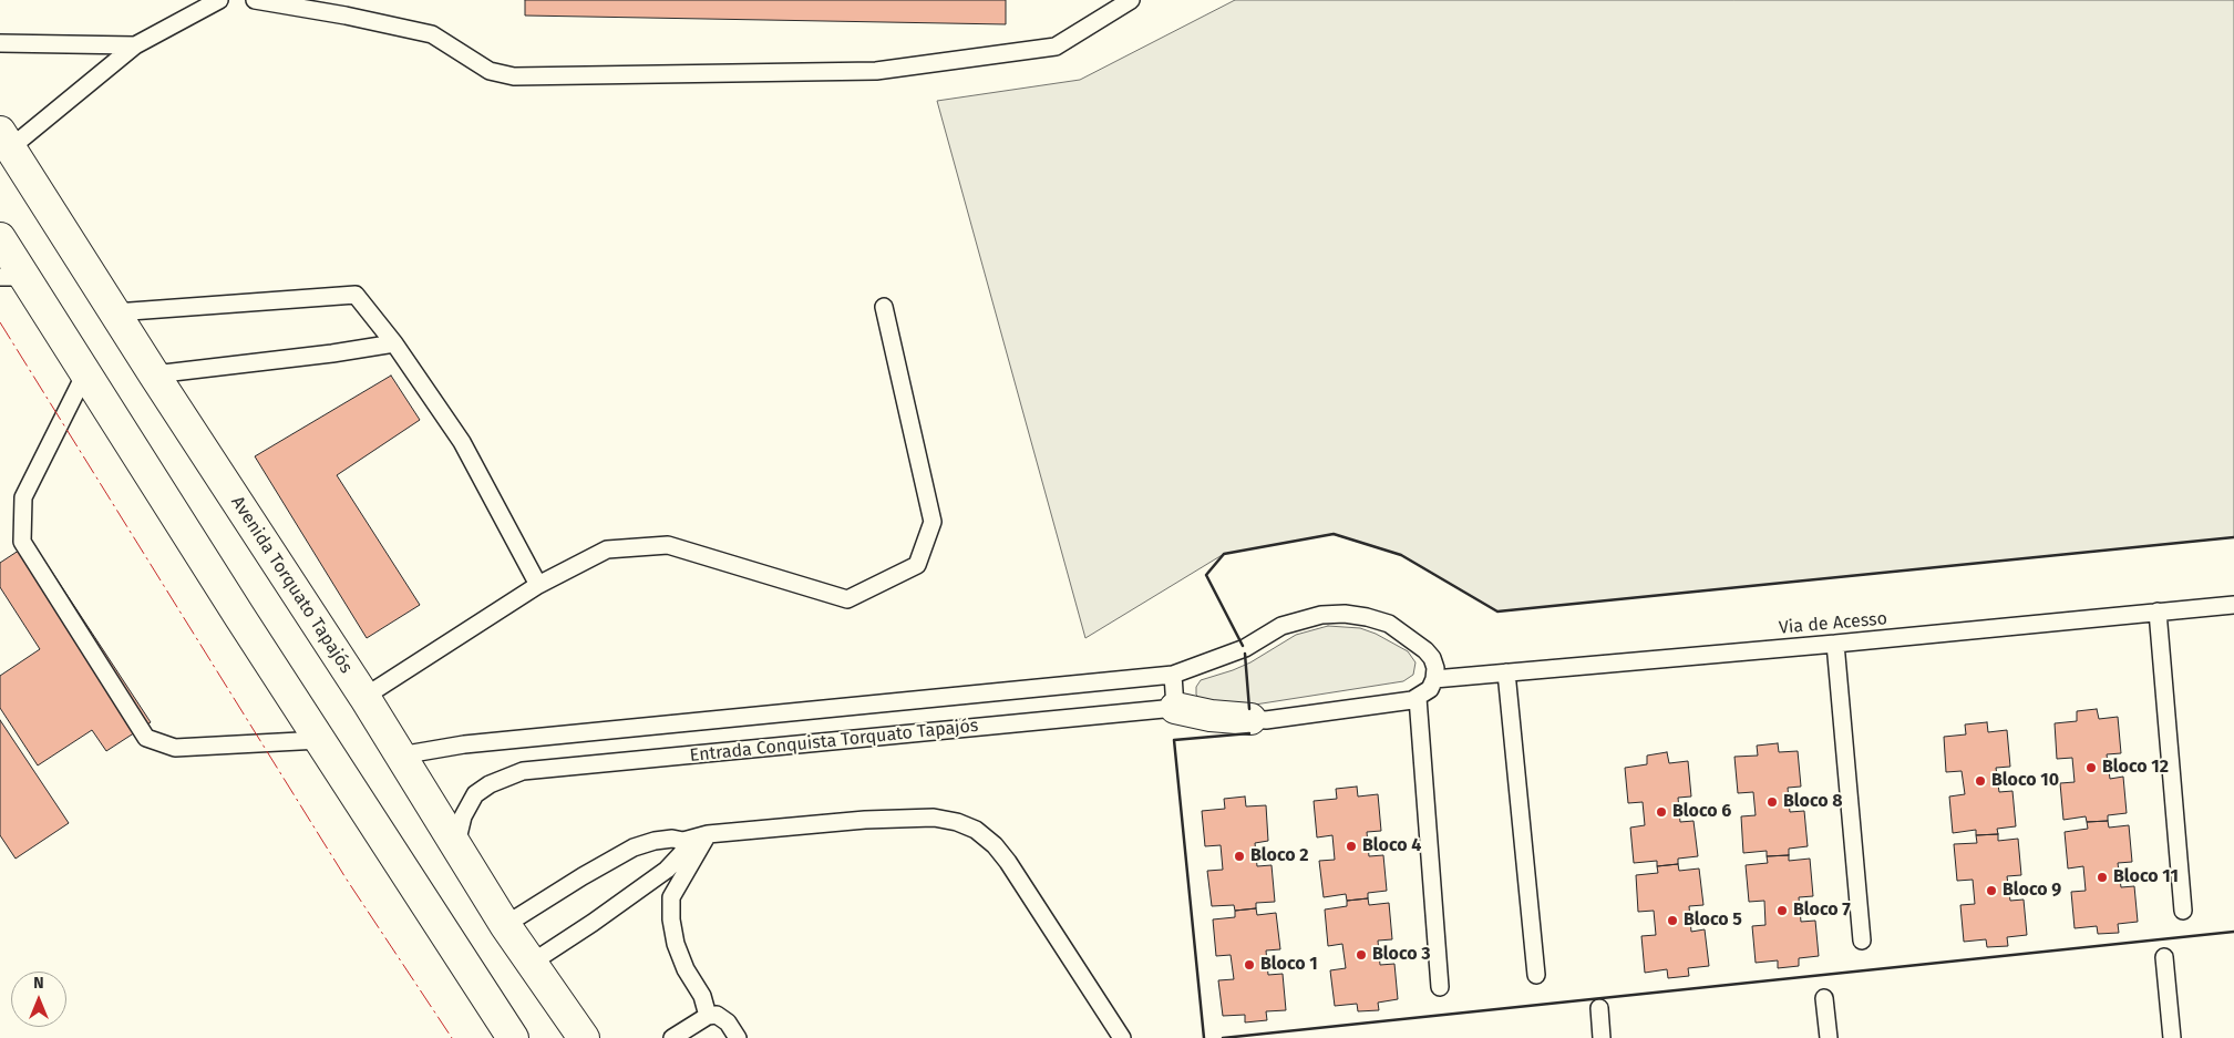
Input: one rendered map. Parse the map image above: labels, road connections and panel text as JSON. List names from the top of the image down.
{
  "streets": {
    "main road": ["Avenida Torquato Tapajós", "Entrada Conquista Torquato Tapajós"],
    "lane": ["Via de Acesso"]
  },
  "crossings": [
    ["Avenida Torquato Tapajós", "Entrada Conquista Torquato Tapajós"]
  ],
  "places": [
    "Bloco 12",
    "Bloco 10",
    "Bloco 8",
    "Bloco 6",
    "Bloco 4",
    "Bloco 2",
    "Bloco 11",
    "Bloco 9",
    "Bloco 7",
    "Bloco 5",
    "Bloco 3",
    "Bloco 1"
  ],
  "north": "top"
}
